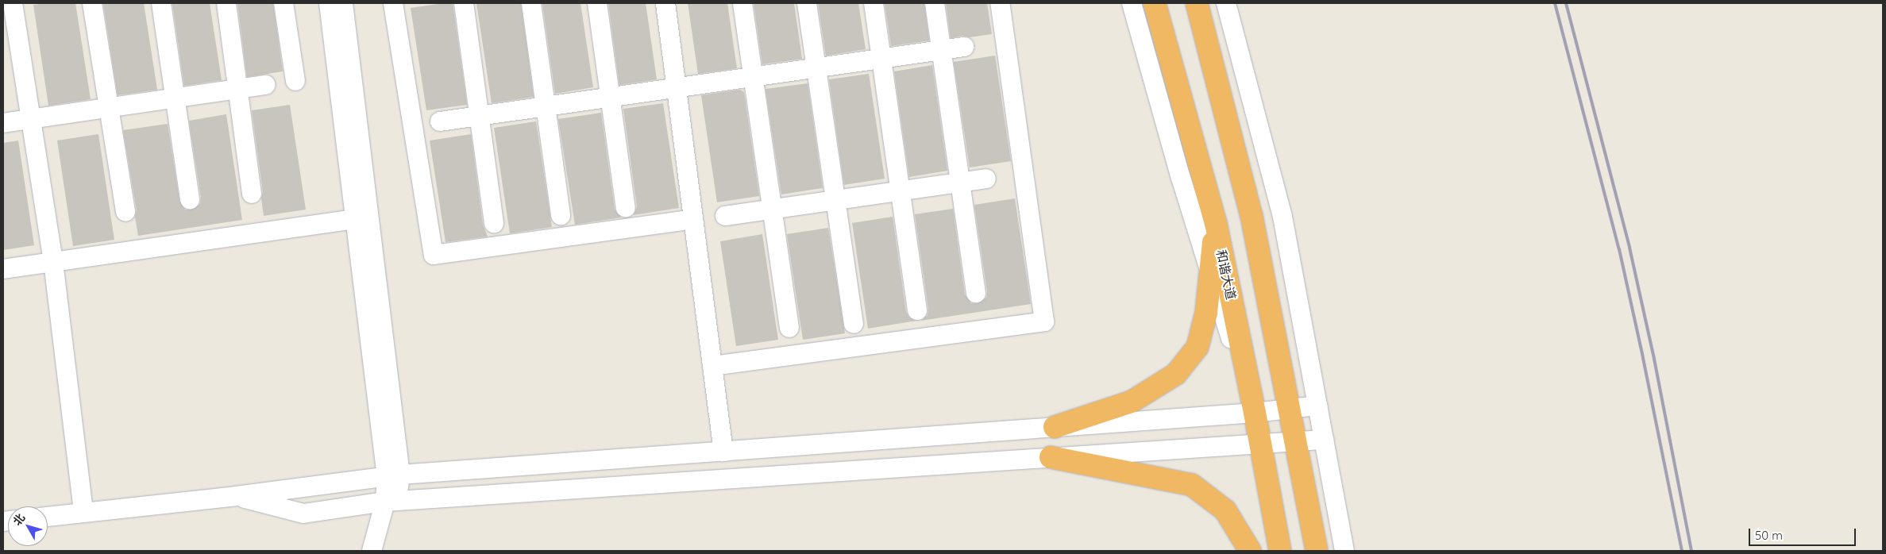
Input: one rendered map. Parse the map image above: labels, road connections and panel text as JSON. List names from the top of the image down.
{
  "streets": {
    "highway": ["和谐大道"]
  },
  "scale_bar": "50 m",
  "north": "top left"
}
